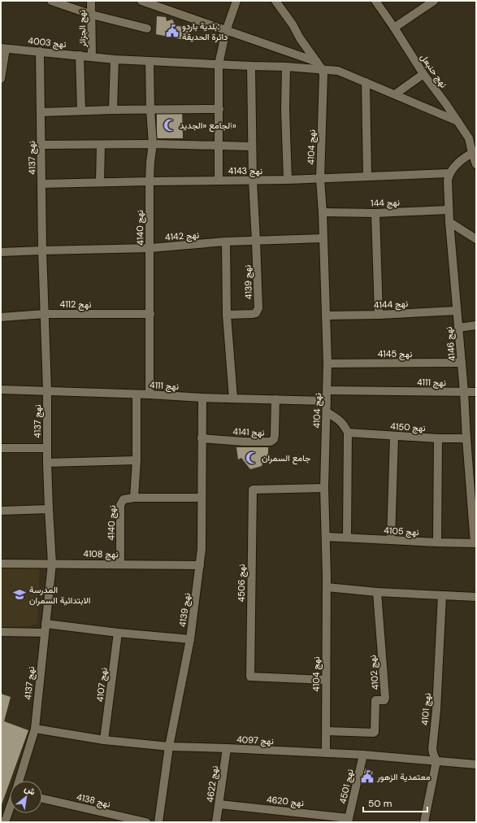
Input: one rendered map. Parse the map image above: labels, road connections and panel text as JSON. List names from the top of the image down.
{
  "streets": {
    "street": [
      "نهج الجزائر",
      "نهج 4003",
      "نهج حنبعل",
      "نهج 4104",
      "نهج 4137",
      "نهج 4143",
      "نهج 144",
      "نهج 4140",
      "نهج 4142",
      "نهج 4139",
      "نهج 4112",
      "نهج 4144",
      "نهج 4146",
      "نهج 4145",
      "نهج 4111",
      "نهج 4150",
      "نهج 4141",
      "نهج 4105",
      "نهج 4108",
      "نهج 4506",
      "نهج 4102",
      "نهج 4107",
      "نهج 4101",
      "نهج 4097",
      "نهج 4622",
      "نهج 4501",
      "نهج 4138",
      "نهج 4620"
    ]
  },
  "crossings": [
    ["نهج الجزائر", "نهج 4003"],
    ["نهج 4003", "نهج حنبعل"],
    ["نهج 4003", "نهج 4104"],
    ["نهج 4003", "نهج 4137"],
    ["نهج 4003", "نهج 4140"],
    ["نهج 4104", "نهج 4143"],
    ["نهج 4104", "نهج 144"],
    ["نهج 4104", "نهج 4142"],
    ["نهج 4104", "نهج 4144"],
    ["نهج 4104", "نهج 4145"],
    ["نهج 4104", "نهج 4111"],
    ["نهج 4104", "نهج 4105"],
    ["نهج 4104", "نهج 4506"],
    ["نهج 4104", "نهج 4102"],
    ["نهج 4104", "نهج 4097"],
    ["نهج 4137", "نهج 4143"],
    ["نهج 4137", "نهج 4142"],
    ["نهج 4137", "نهج 4112"],
    ["نهج 4137", "نهج 4111"],
    ["نهج 4137", "نهج 4108"],
    ["نهج 4137", "نهج 4097"],
    ["نهج 4143", "نهج 4140"],
    ["نهج 4143", "نهج 4146"],
    ["نهج 144", "نهج 4146"],
    ["نهج 4140", "نهج 4142"],
    ["نهج 4140", "نهج 4112"],
    ["نهج 4140", "نهج 4111"],
    ["نهج 4140", "نهج 4108"],
    ["نهج 4142", "نهج 4139"],
    ["نهج 4139", "نهج 4111"],
    ["نهج 4139", "نهج 4141"],
    ["نهج 4139", "نهج 4108"],
    ["نهج 4139", "نهج 4097"],
    ["نهج 4144", "نهج 4146"],
    ["نهج 4146", "نهج 4145"],
    ["نهج 4146", "نهج 4111"],
    ["نهج 4146", "نهج 4150"],
    ["نهج 4146", "نهج 4105"],
    ["نهج 4111", "نهج 4141"],
    ["نهج 4107", "نهج 4097"],
    ["نهج 4101", "نهج 4097"],
    ["نهج 4097", "نهج 4622"],
    ["نهج 4097", "نهج 4501"],
    ["نهج 4622", "نهج 4620"],
    ["نهج 4501", "نهج 4620"]
  ],
  "places": {
    "public building": ["بلدية باردو: دائرة الحديقة", "معتمدية الزهور"],
    "mosque": ["الجامع «الجديد»", "جامع السمران"],
    "school or university": ["المدرسة الابتدائية السمران"]
  },
  "scale_bar": "50 m",
  "north": "top right"
}
